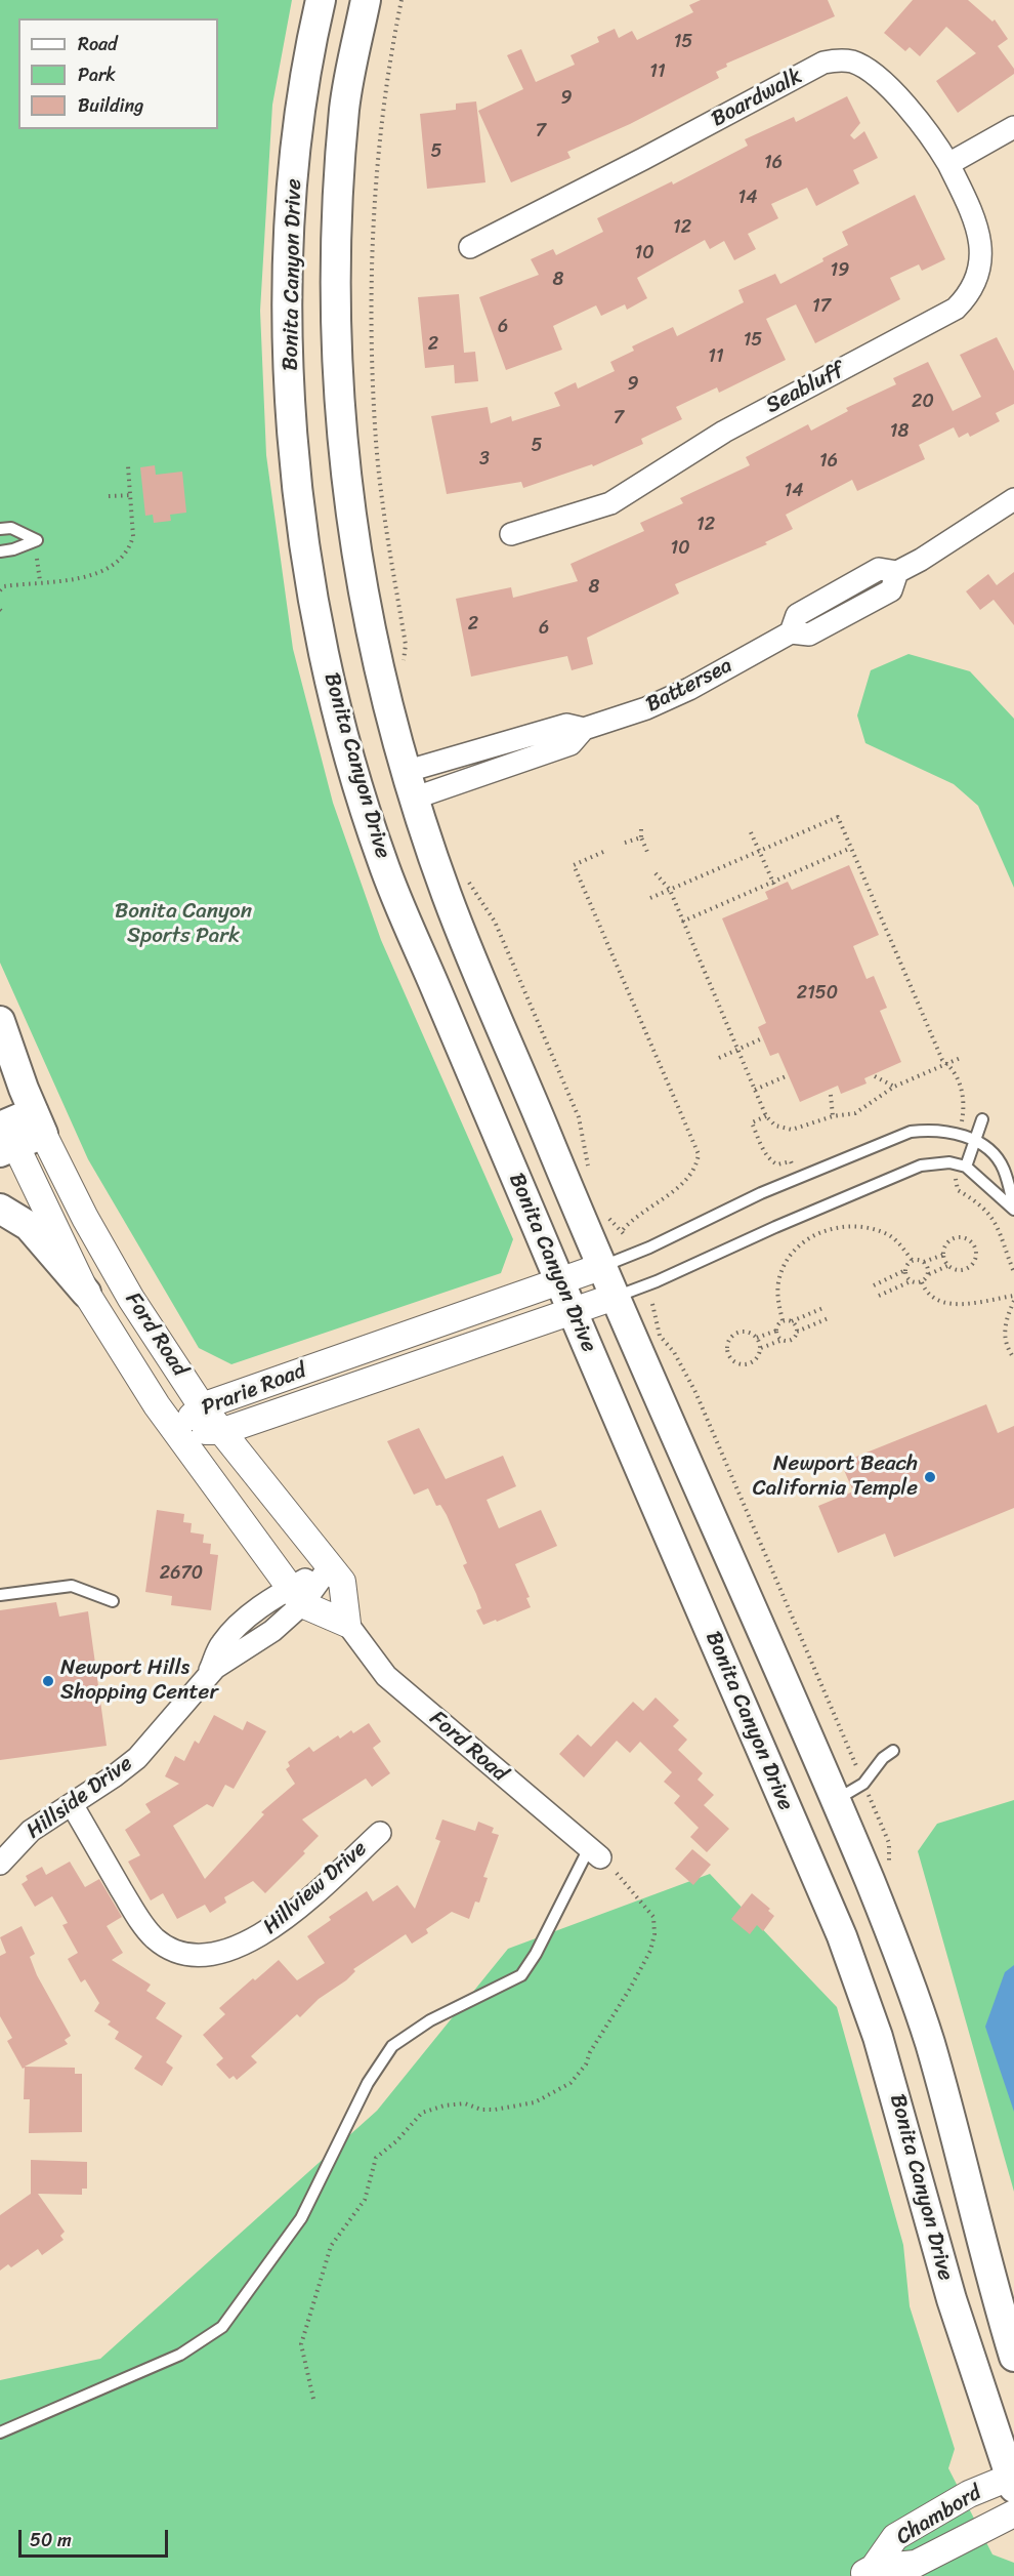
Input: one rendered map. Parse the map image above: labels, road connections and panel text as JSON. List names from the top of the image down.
{
  "streets": {
    "main road": ["Bonita Canyon Drive", "Ford Road"],
    "street": [
      "Boardwalk",
      "Seabluff",
      "Battersea",
      "Prarie Road",
      "Hillside Drive",
      "Hillview Drive",
      "Chambord"
    ]
  },
  "crossings": [
    ["Boardwalk", "Seabluff"],
    ["Bonita Canyon Drive", "Battersea"],
    ["Bonita Canyon Drive", "Prarie Road"],
    ["Bonita Canyon Drive", "Chambord"],
    ["Ford Road", "Prarie Road"],
    ["Ford Road", "Hillside Drive"],
    ["Hillside Drive", "Hillview Drive"]
  ],
  "parks": ["Bonita Canyon Sports Park"],
  "places": ["Newport Beach California Temple", "Newport Hills Shopping Center"],
  "house_numbers": [
    "15",
    "11",
    "9",
    "7",
    "5",
    "16",
    "14",
    "12",
    "10",
    "19",
    "8",
    "17",
    "6",
    "15",
    "2",
    "11",
    "9",
    "20",
    "7",
    "18",
    "5",
    "3",
    "16",
    "14",
    "12",
    "10",
    "8",
    "2",
    "6",
    "2150",
    "2670"
  ],
  "legend": ["Road", "Park", "Building"],
  "scale_bar": "50 m"
}
